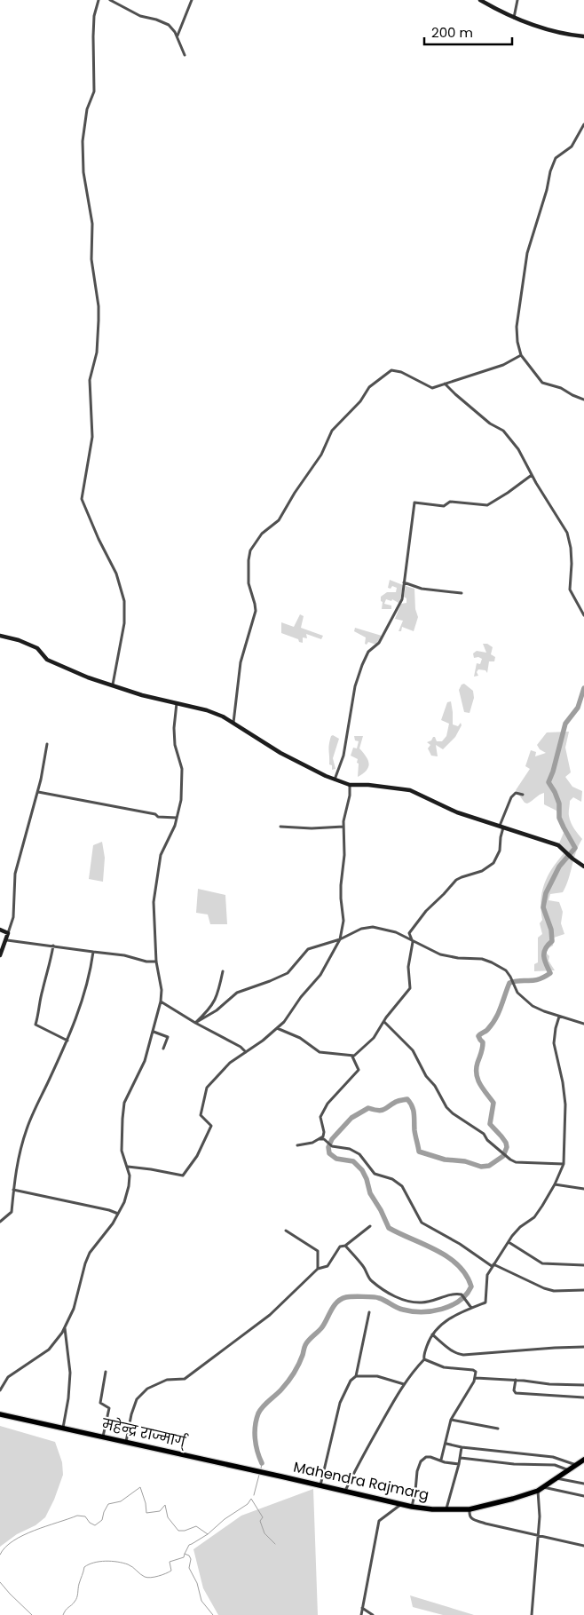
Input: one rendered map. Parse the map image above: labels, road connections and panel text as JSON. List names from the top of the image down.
{
  "streets": {
    "highway": ["महेन्द्र राज्मार्ग्", "Mahendra Rajmarg"]
  },
  "crossings": [
    ["महेन्द्र राज्मार्ग्", "Mahendra Rajmarg"]
  ],
  "scale_bar": "200 m"
}
